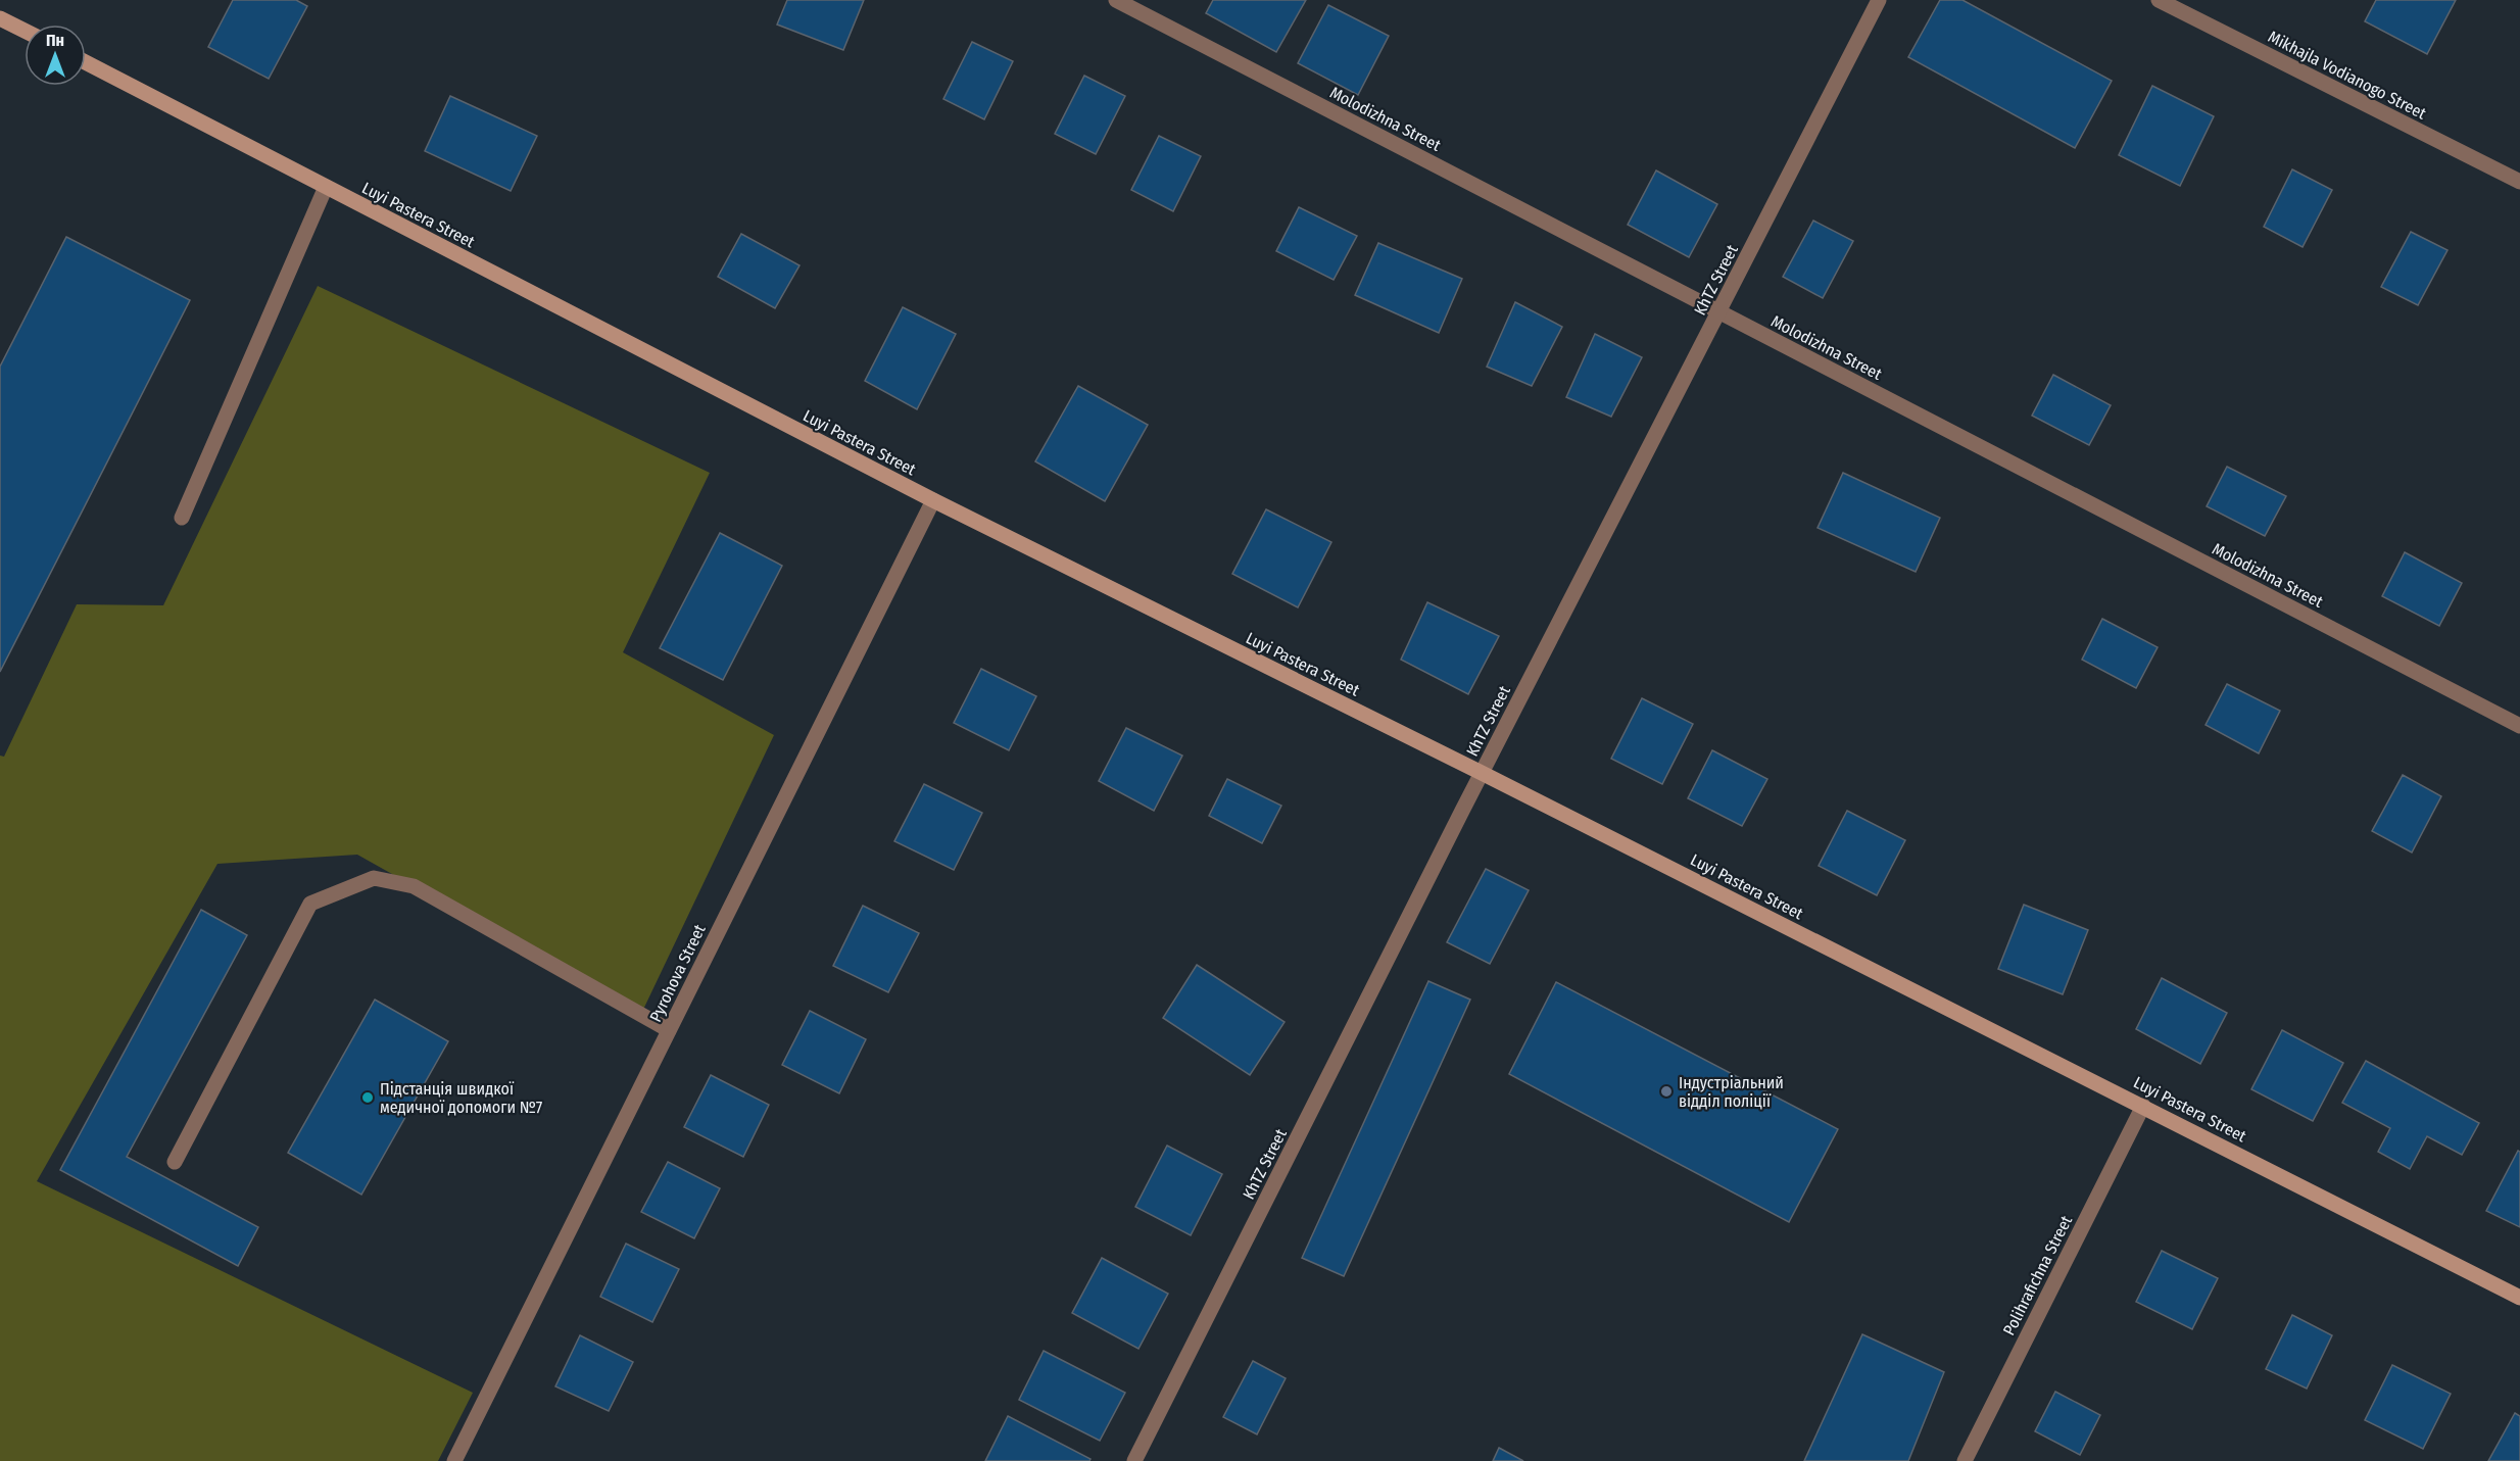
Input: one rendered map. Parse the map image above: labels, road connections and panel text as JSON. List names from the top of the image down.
{
  "streets": {
    "street": [
      "Mikhajla Vodianogo Street",
      "Molodizhna Street",
      "Luyi Pastera Street",
      "KhTZ Street",
      "Pyrohova Street",
      "Polihrafichna Street"
    ]
  },
  "crossings": [
    ["Molodizhna Street", "KhTZ Street"],
    ["Luyi Pastera Street", "KhTZ Street"],
    ["Luyi Pastera Street", "Pyrohova Street"],
    ["Luyi Pastera Street", "Polihrafichna Street"]
  ],
  "places": ["Індустріальний відділ поліції", "Підстанція швидкої медичної допомоги №7"],
  "north": "top"
}
